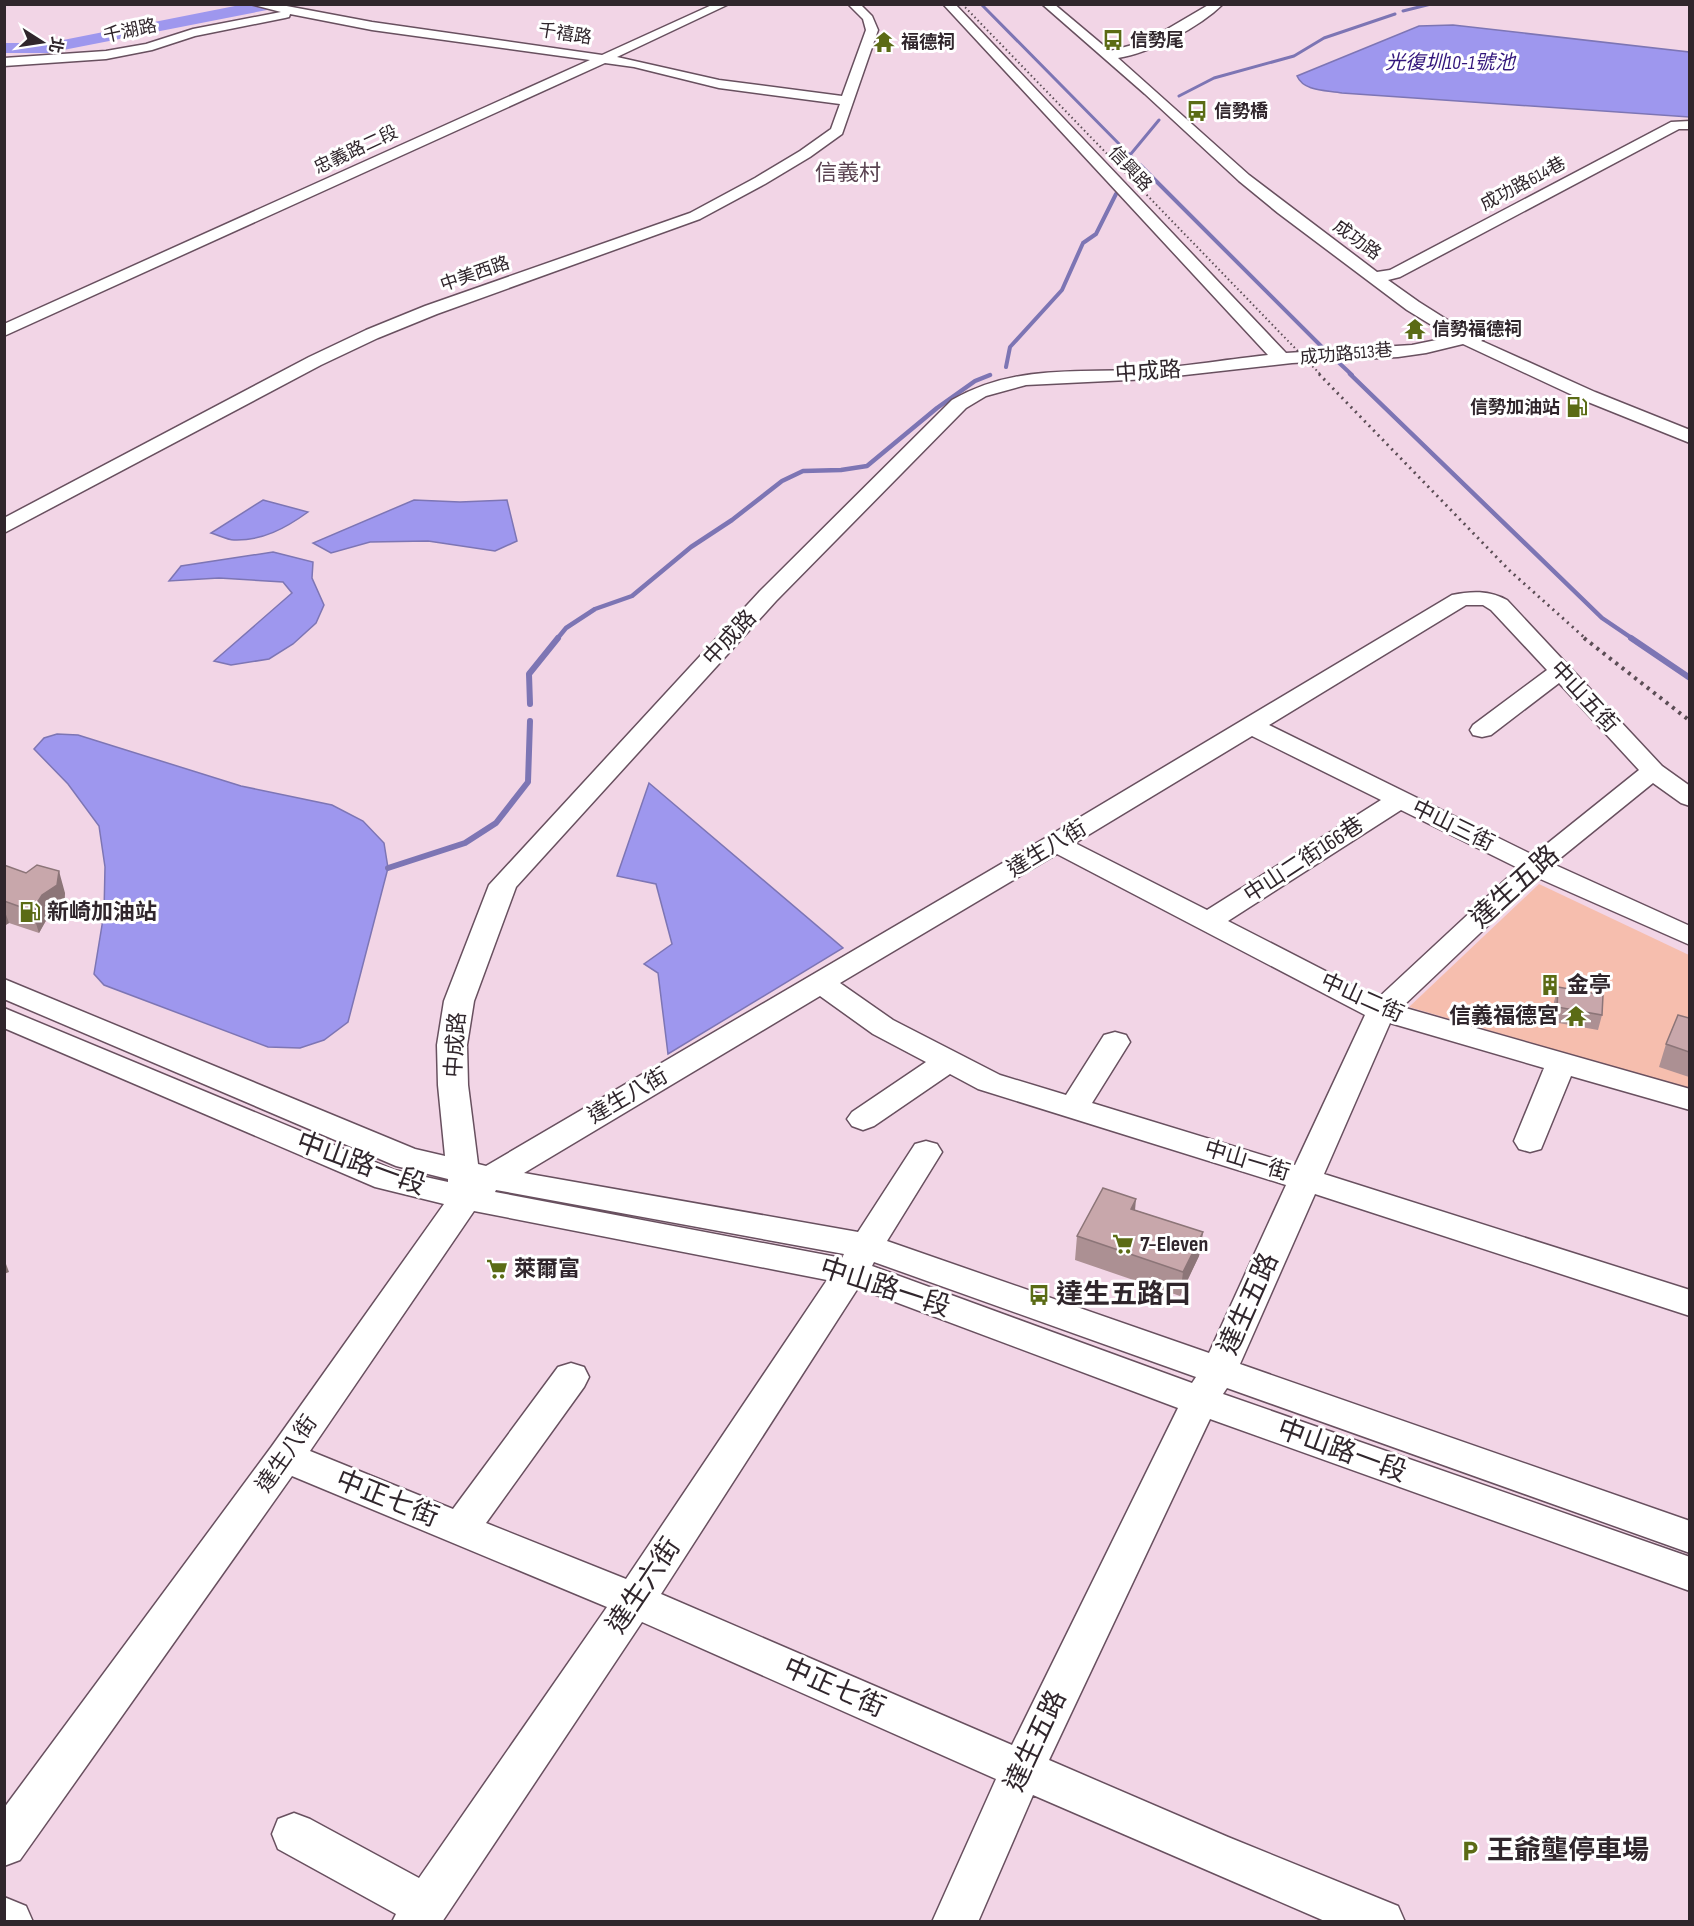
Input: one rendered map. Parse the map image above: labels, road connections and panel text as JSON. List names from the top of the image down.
{
  "streets": {
    "street": [
      "千湖路",
      "千禧路",
      "忠義路二段",
      "信興路",
      "成功路614巷",
      "成功路",
      "中美西路",
      "成功路513巷",
      "中成路",
      "中山五街",
      "中山三街",
      "達生八街",
      "中山二街166巷",
      "達生五路",
      "中山二街",
      "中山一街",
      "中山路一段",
      "中正七街",
      "達生六街"
    ]
  },
  "crossings": [
    ["千湖路", "千禧路"],
    ["千禧路", "忠義路二段"],
    ["千禧路", "中美西路"],
    ["信興路", "成功路513巷"],
    ["信興路", "中成路"],
    ["成功路614巷", "成功路"],
    ["成功路", "成功路513巷"],
    ["成功路513巷", "中成路"],
    ["中成路", "達生八街"],
    ["中成路", "中山路一段"],
    ["中山五街", "達生八街"],
    ["中山五街", "達生五路"],
    ["中山三街", "達生八街"],
    ["中山三街", "中山二街166巷"],
    ["中山三街", "達生五路"],
    ["達生八街", "中山二街"],
    ["達生八街", "中山一街"],
    ["達生八街", "中山路一段"],
    ["達生八街", "中正七街"],
    ["中山二街166巷", "中山二街"],
    ["達生五路", "中山二街"],
    ["達生五路", "中山一街"],
    ["達生五路", "中山路一段"],
    ["達生五路", "中正七街"],
    ["中山路一段", "達生六街"],
    ["中正七街", "達生六街"]
  ],
  "districts": ["信義村"],
  "water": ["光復圳10-1號池"],
  "places": {
    "bus stop": ["信勢尾", "信勢橋", "達生五路口"],
    "temple": ["福德祠", "信勢福德祠", "信義福德宮"],
    "fuel station": ["信勢加油站", "新崎加油站"],
    "building": ["金亭"],
    "supermarket": ["7-Eleven", "萊爾富"],
    "parking": ["王爺壟停車場"]
  },
  "north": "right"
}
